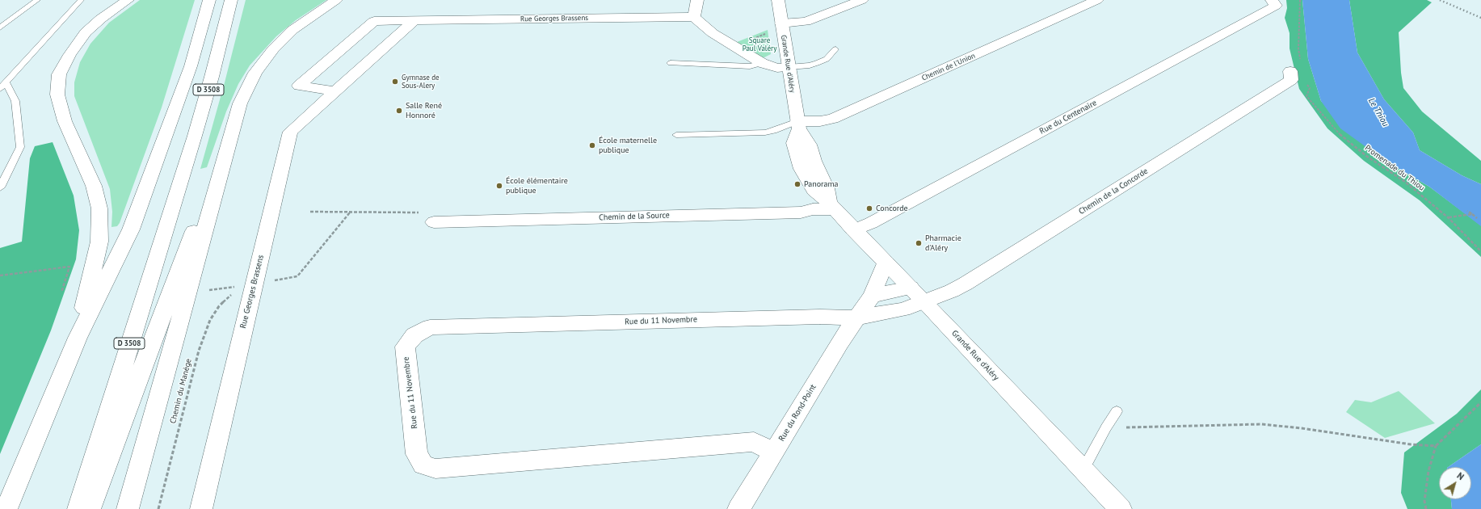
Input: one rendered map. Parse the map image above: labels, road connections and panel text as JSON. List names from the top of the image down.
{
  "streets": {
    "main road": [
      "Rue Georges Brassens",
      "Grande Rue d'Aléry",
      "Chemin de l'Union",
      "D 3508",
      "Rue du Centenaire",
      "Chemin de la Concorde",
      "Chemin de la Source",
      "Rue du 11 Novembre",
      "Rue du Rond-Point"
    ],
    "path": ["Promenade du Thiou", "Chemin du Manège"]
  },
  "crossings": [
    ["Grande Rue d'Aléry", "Chemin de l'Union"],
    ["Grande Rue d'Aléry", "Rue du Centenaire"],
    ["Grande Rue d'Aléry", "Chemin de la Concorde"],
    ["Grande Rue d'Aléry", "Chemin de la Source"],
    ["Grande Rue d'Aléry", "Rue du Rond-Point"],
    ["Rue du 11 Novembre", "Rue du Rond-Point"]
  ],
  "water": ["Le Thiou"],
  "parks": ["Square Paul Valéry"],
  "places": [
    "Gymnase de Sous-Alery",
    "Salle René Honnoré",
    "École maternelle publique",
    "Panorama",
    "École élémentaire publique",
    "Concorde",
    "Pharmacie d'Aléry"
  ],
  "north": "top right"
}
